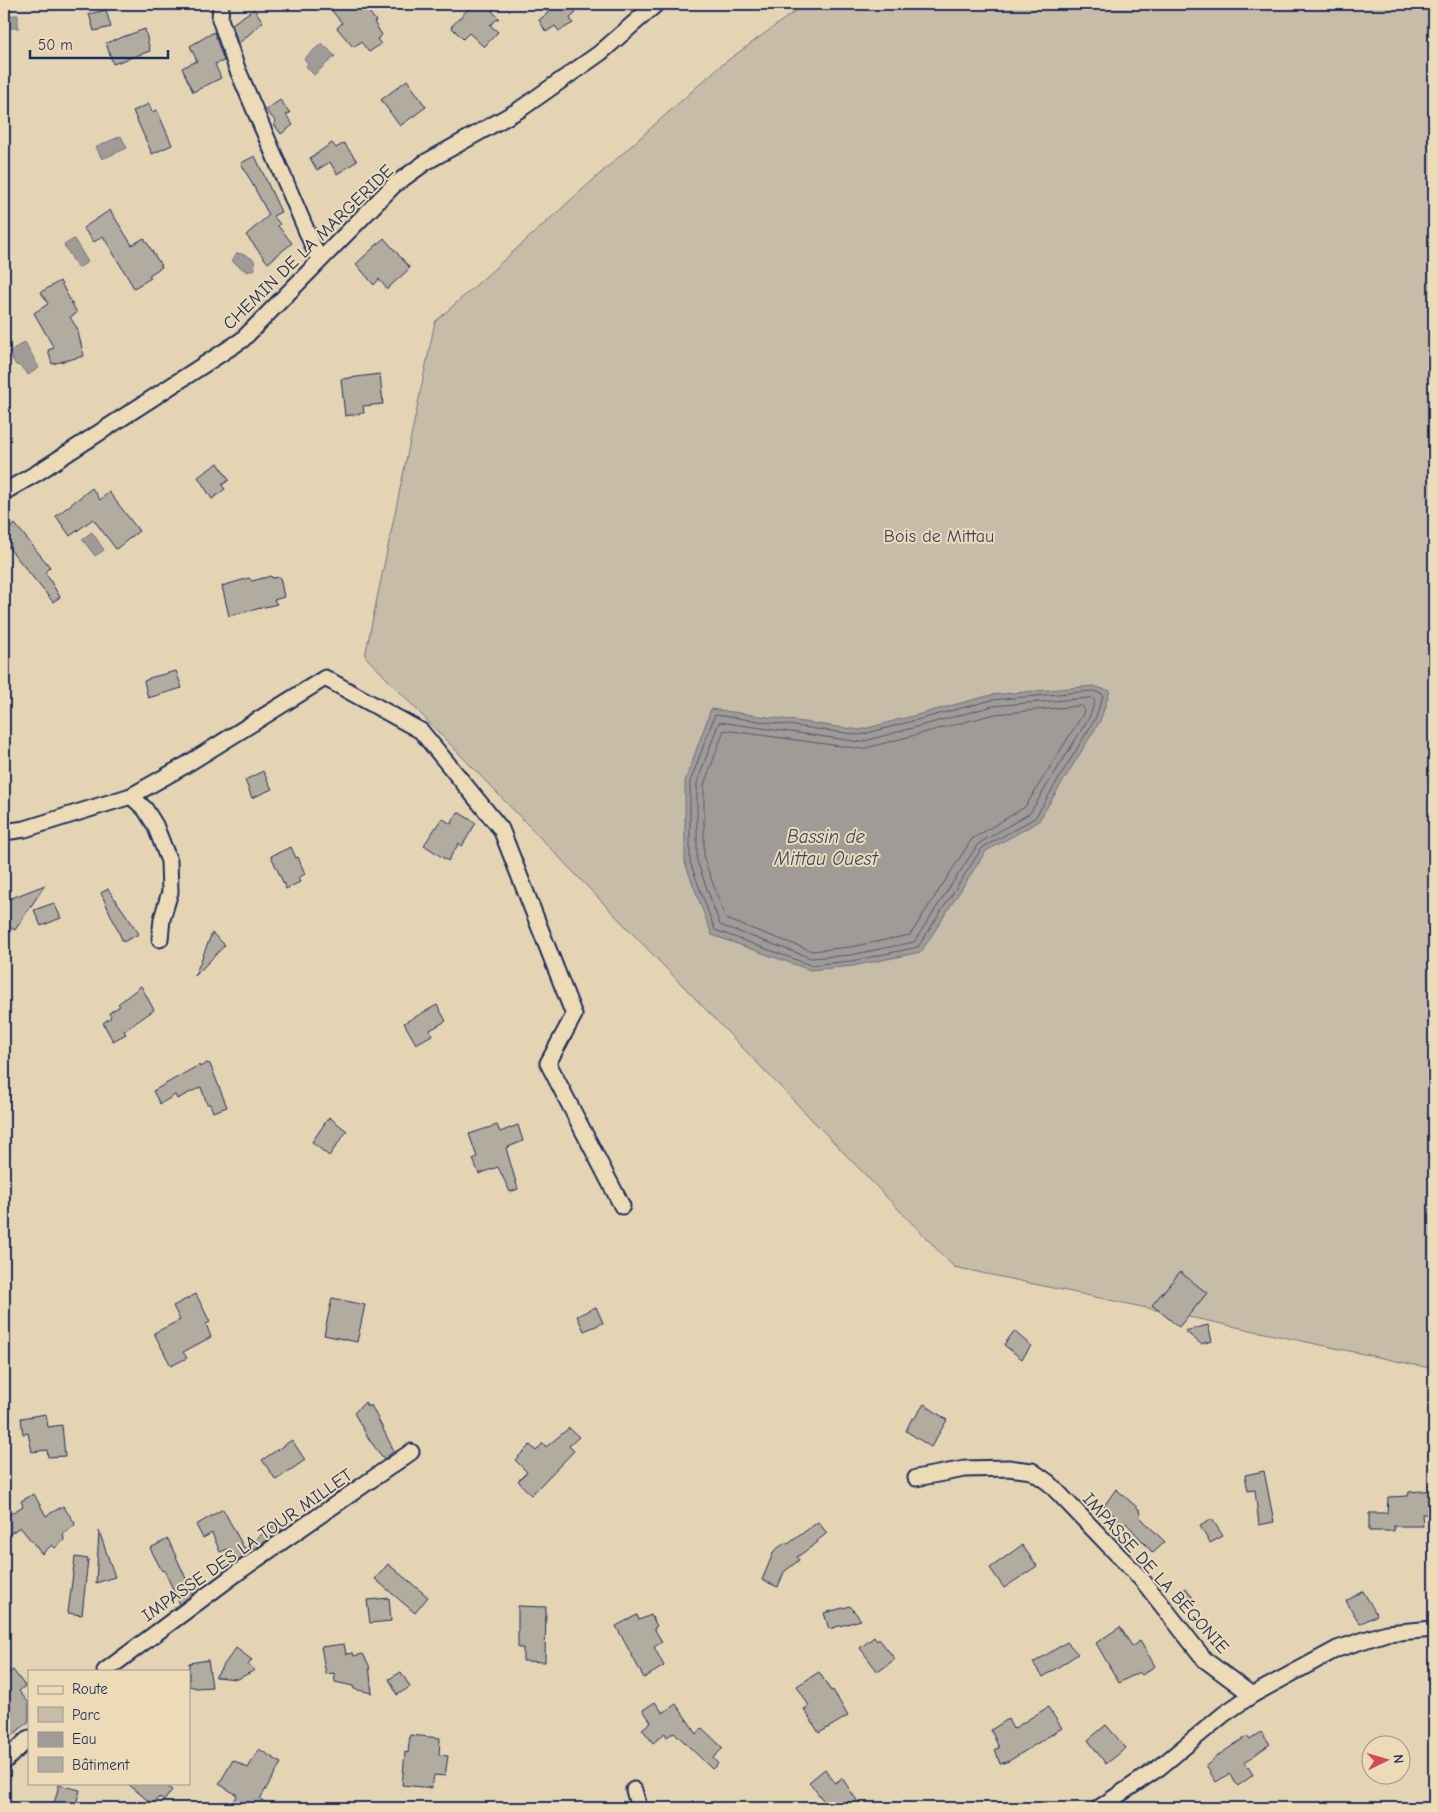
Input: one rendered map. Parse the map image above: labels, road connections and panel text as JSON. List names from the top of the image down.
{
  "streets": {
    "street": ["CHEMIN DE LA MARGERIDE", "IMPASSE DES LA TOUR MILLET", "IMPASSE DE LA BÉGONIE"]
  },
  "water": ["Bassin de Mittau Ouest"],
  "parks": ["Bois de Mittau"],
  "legend": [
    "Route",
    "Parc",
    "Eau",
    "Bâtiment"
  ],
  "scale_bar": "50 m",
  "north": "right"
}
